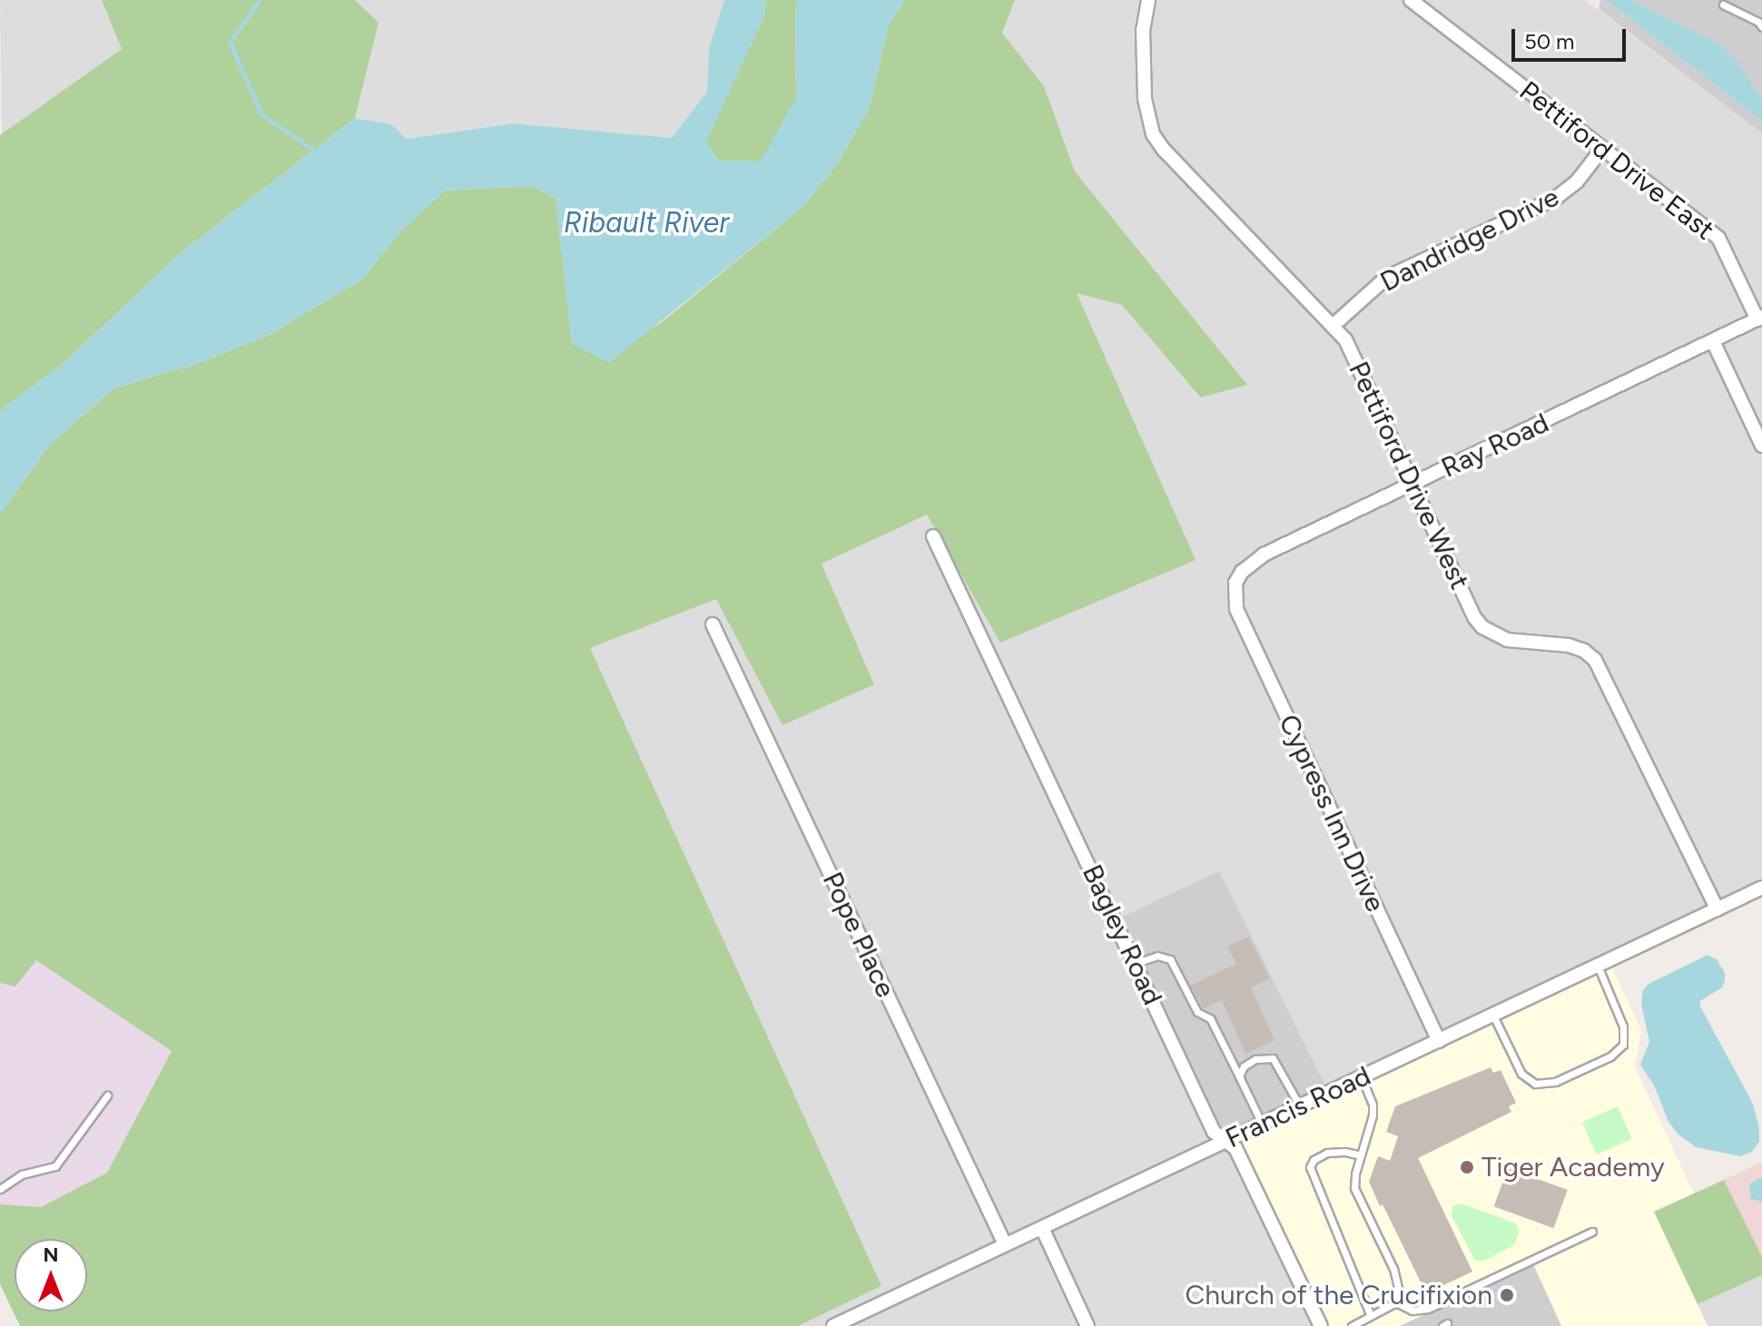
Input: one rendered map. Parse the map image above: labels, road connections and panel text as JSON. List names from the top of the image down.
{
  "streets": {
    "street": [
      "Pettiford Drive East",
      "Dandridge Drive",
      "Ray Road",
      "Pettiford Drive West",
      "Cypress Inn Drive",
      "Pope Place",
      "Bagley Road",
      "Francis Road"
    ]
  },
  "crossings": [
    ["Pettiford Drive East", "Dandridge Drive"],
    ["Pettiford Drive East", "Ray Road"],
    ["Dandridge Drive", "Pettiford Drive West"],
    ["Ray Road", "Pettiford Drive West"],
    ["Ray Road", "Cypress Inn Drive"],
    ["Pettiford Drive West", "Francis Road"],
    ["Cypress Inn Drive", "Francis Road"],
    ["Pope Place", "Francis Road"],
    ["Bagley Road", "Francis Road"]
  ],
  "water": ["Ribault River"],
  "places": ["Tiger Academy", "Church of the Crucifixion"],
  "scale_bar": "50 m",
  "north": "top"
}
